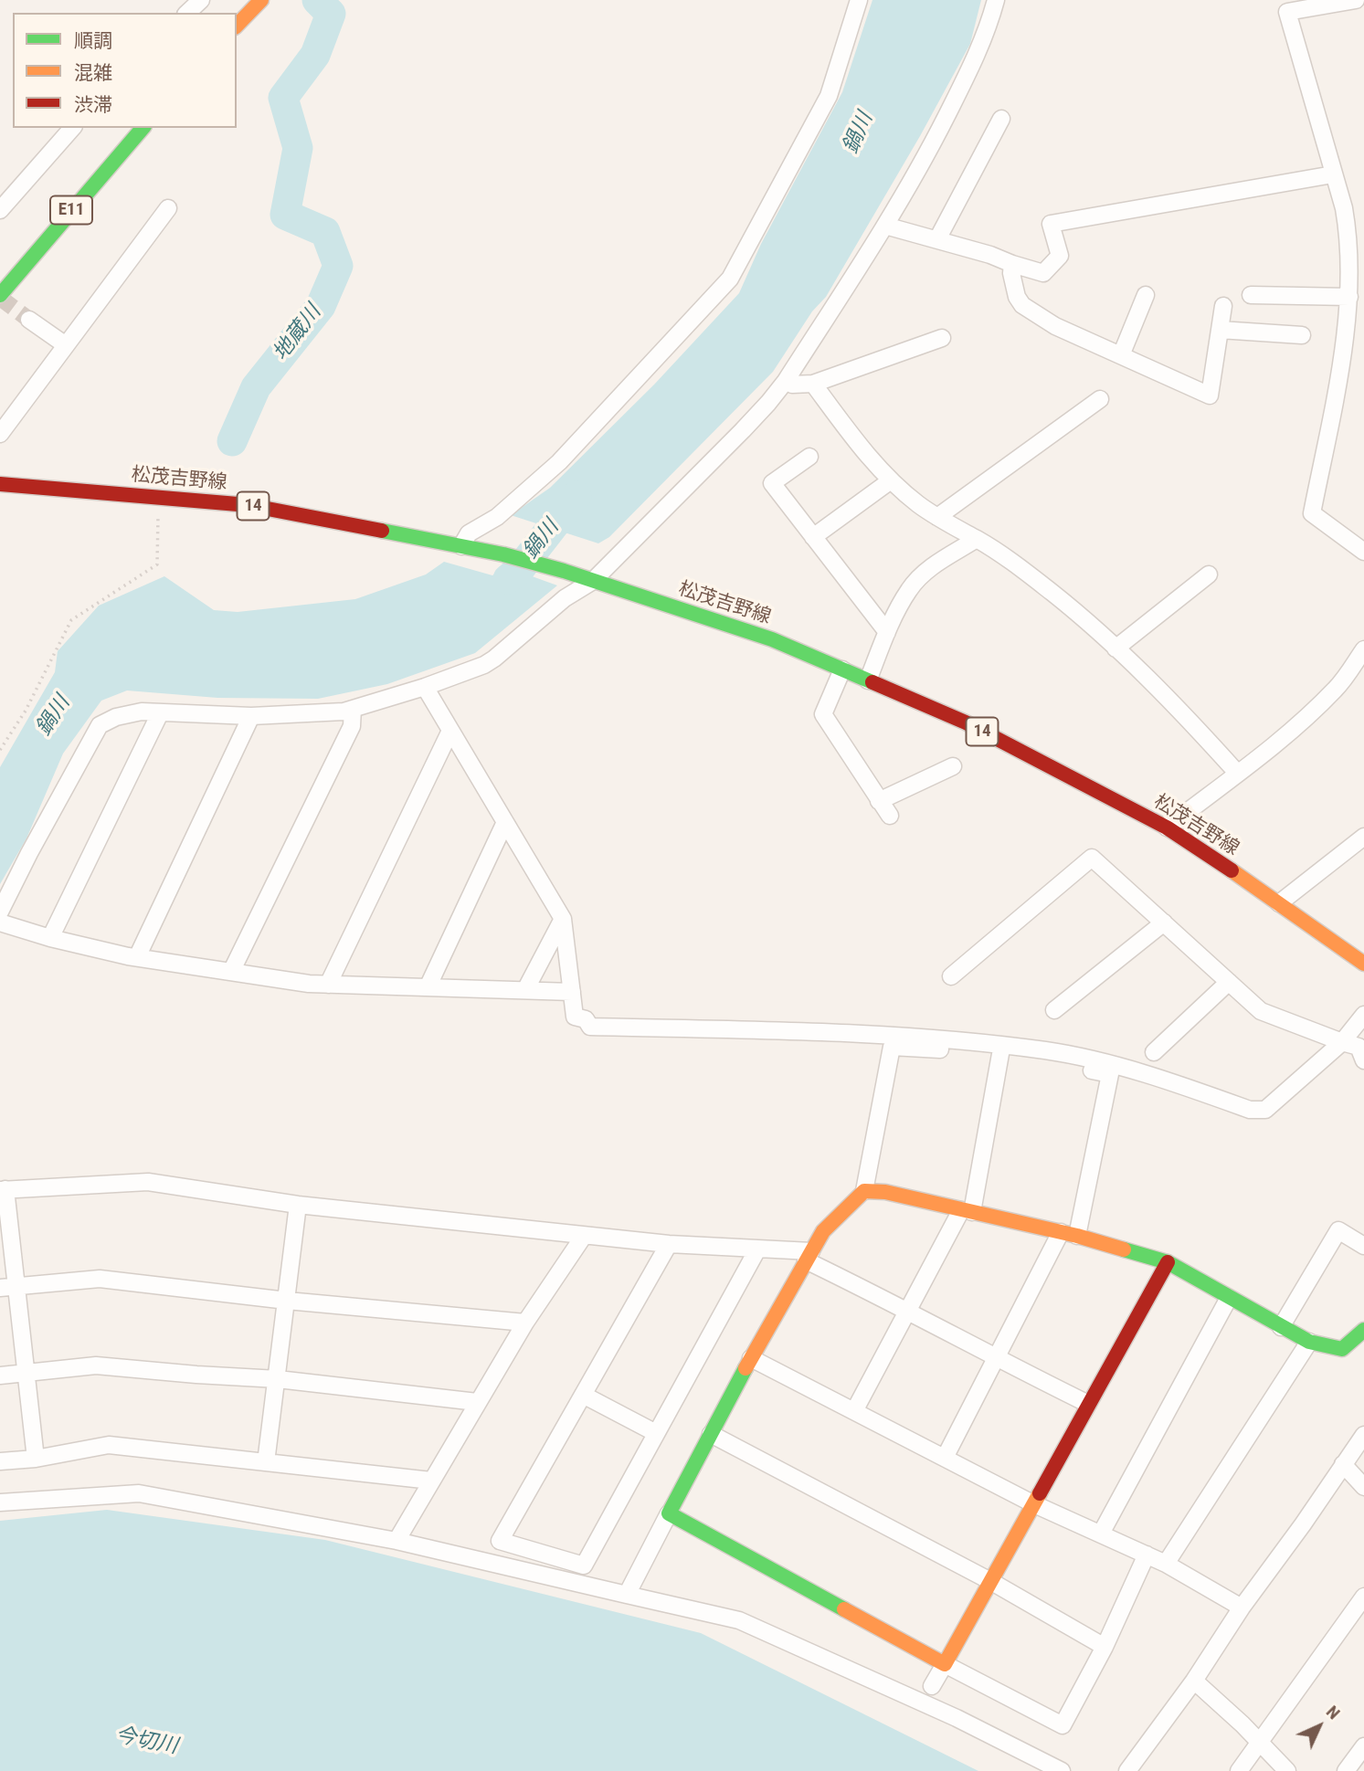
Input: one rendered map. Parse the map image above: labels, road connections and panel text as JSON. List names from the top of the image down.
{
  "streets": {
    "main road": ["E11", "松茂吉野線", "14"]
  },
  "water": ["鍋川", "地蔵川", "今切川"],
  "legend": ["順調", "混雑", "渋滞"],
  "north": "top right"
}
